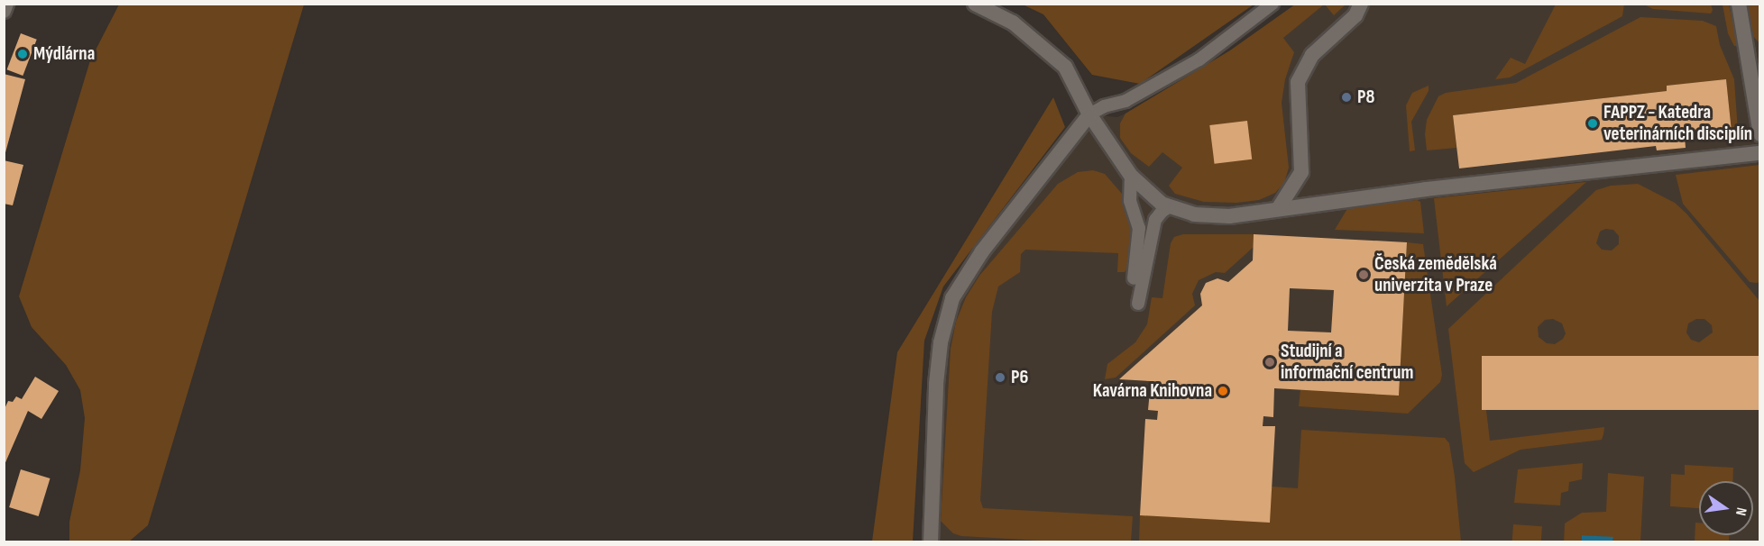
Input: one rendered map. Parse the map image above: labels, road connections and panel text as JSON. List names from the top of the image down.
{
  "places": [
    "Mýdlárna",
    "P8",
    "FAPPZ - Katedra veterinárních disciplín",
    "Česká zemědělská univerzita v Praze",
    "Studijní a informační centrum",
    "P6",
    "Kavárna Knihovna"
  ],
  "north": "right"
}
